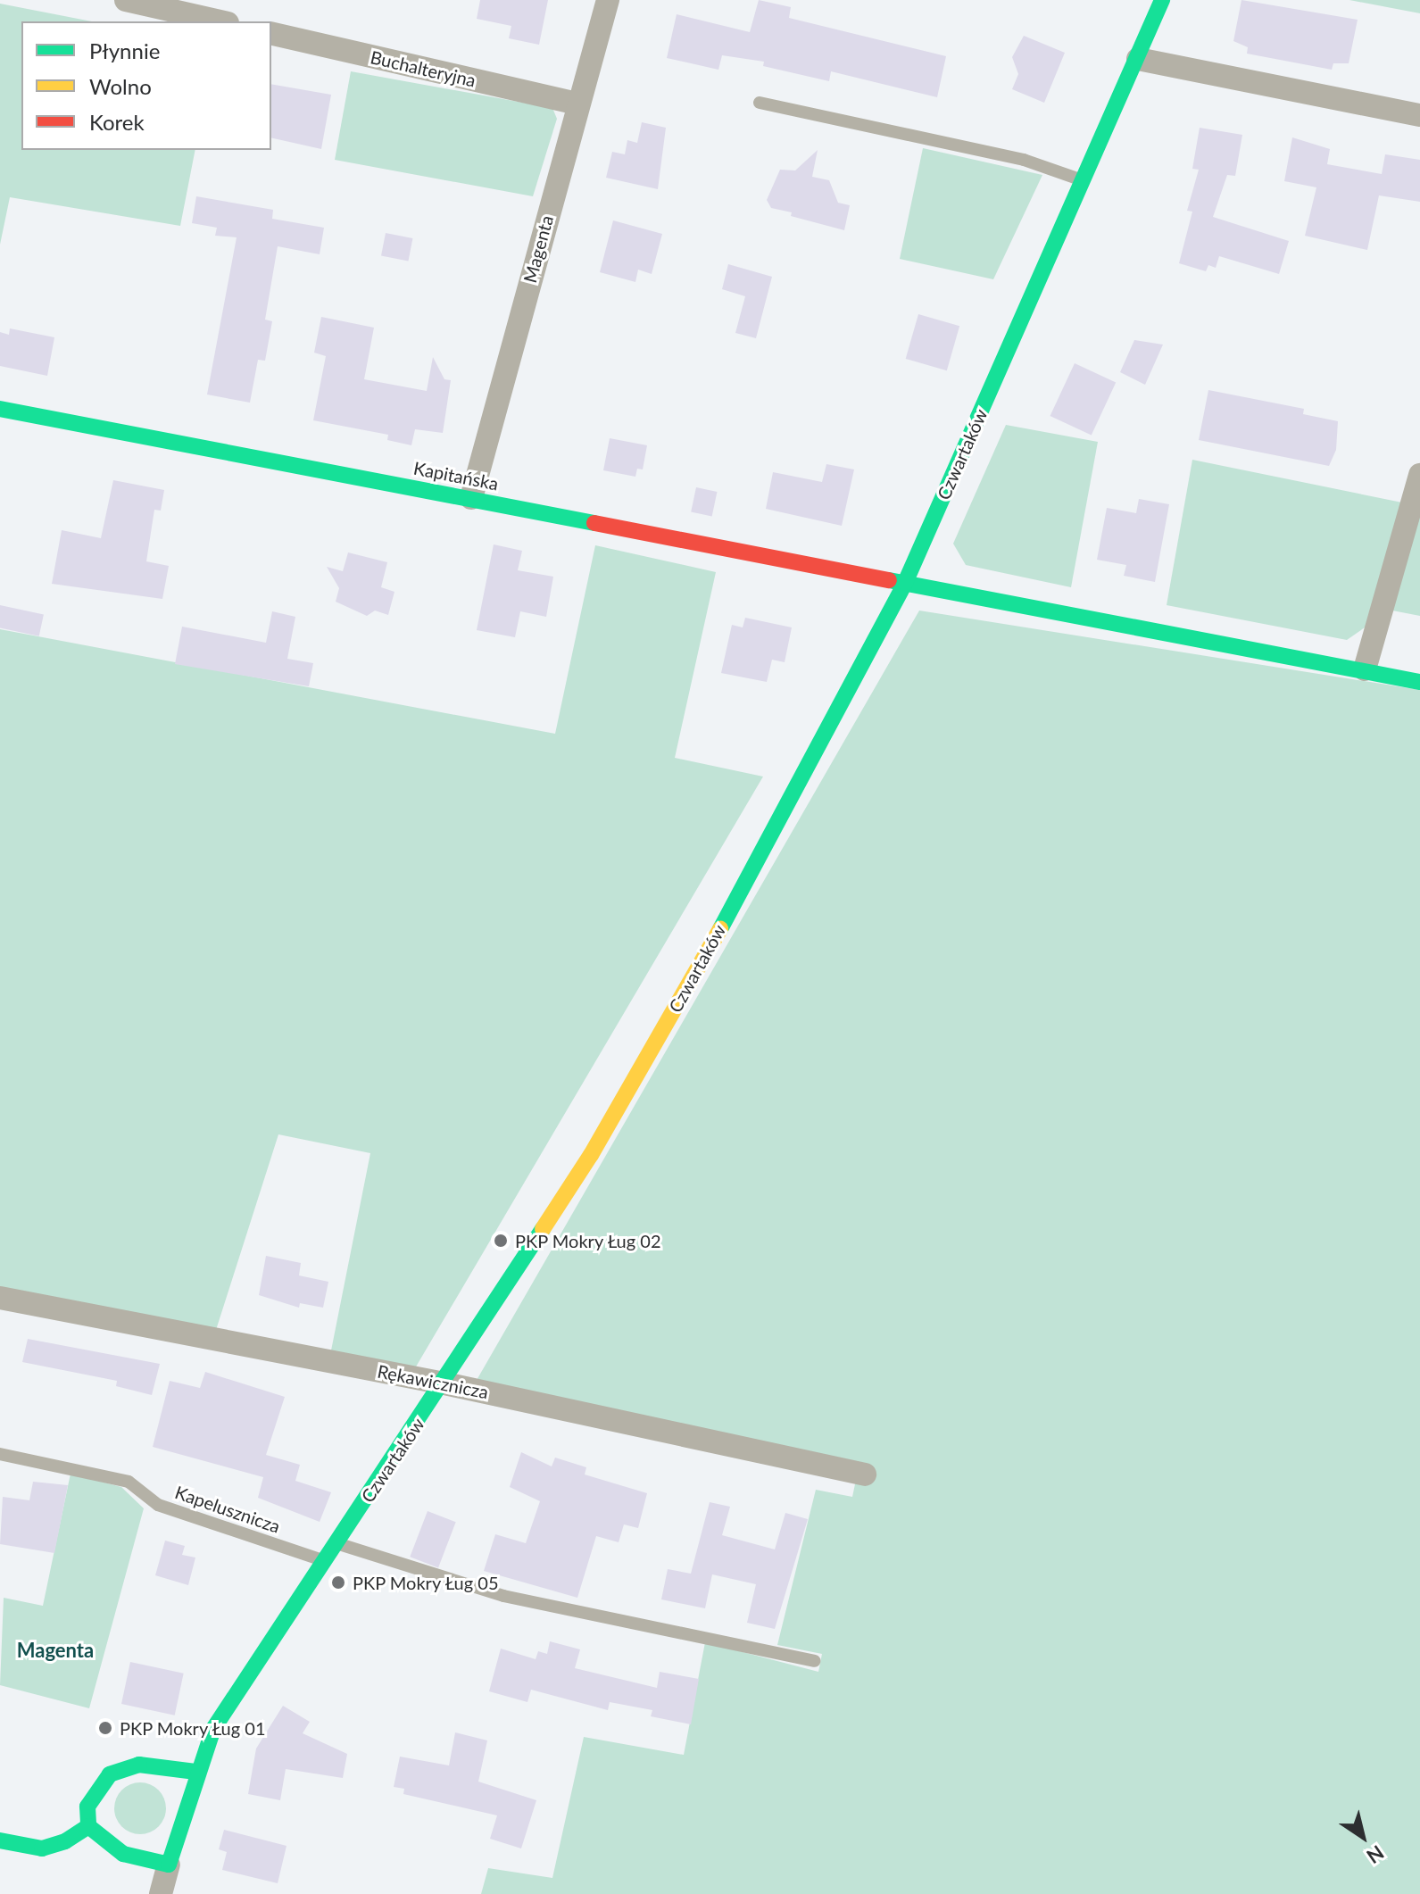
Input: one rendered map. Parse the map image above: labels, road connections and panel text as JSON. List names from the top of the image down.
{
  "streets": {
    "street": [
      "Buchalteryjna",
      "Magenta",
      "Czwartaków",
      "Kapitańska",
      "Rękawicznicza"
    ],
    "lane": ["Kapelusznicza"]
  },
  "crossings": [
    ["Buchalteryjna", "Magenta"],
    ["Magenta", "Kapitańska"],
    ["Czwartaków", "Kapitańska"],
    ["Czwartaków", "Rękawicznicza"],
    ["Czwartaków", "Kapelusznicza"]
  ],
  "districts": ["Magenta"],
  "places": ["PKP Mokry Ług 02", "PKP Mokry Ług 05", "PKP Mokry Ług 01"],
  "legend": ["Płynnie", "Wolno", "Korek"],
  "north": "bottom right"
}
